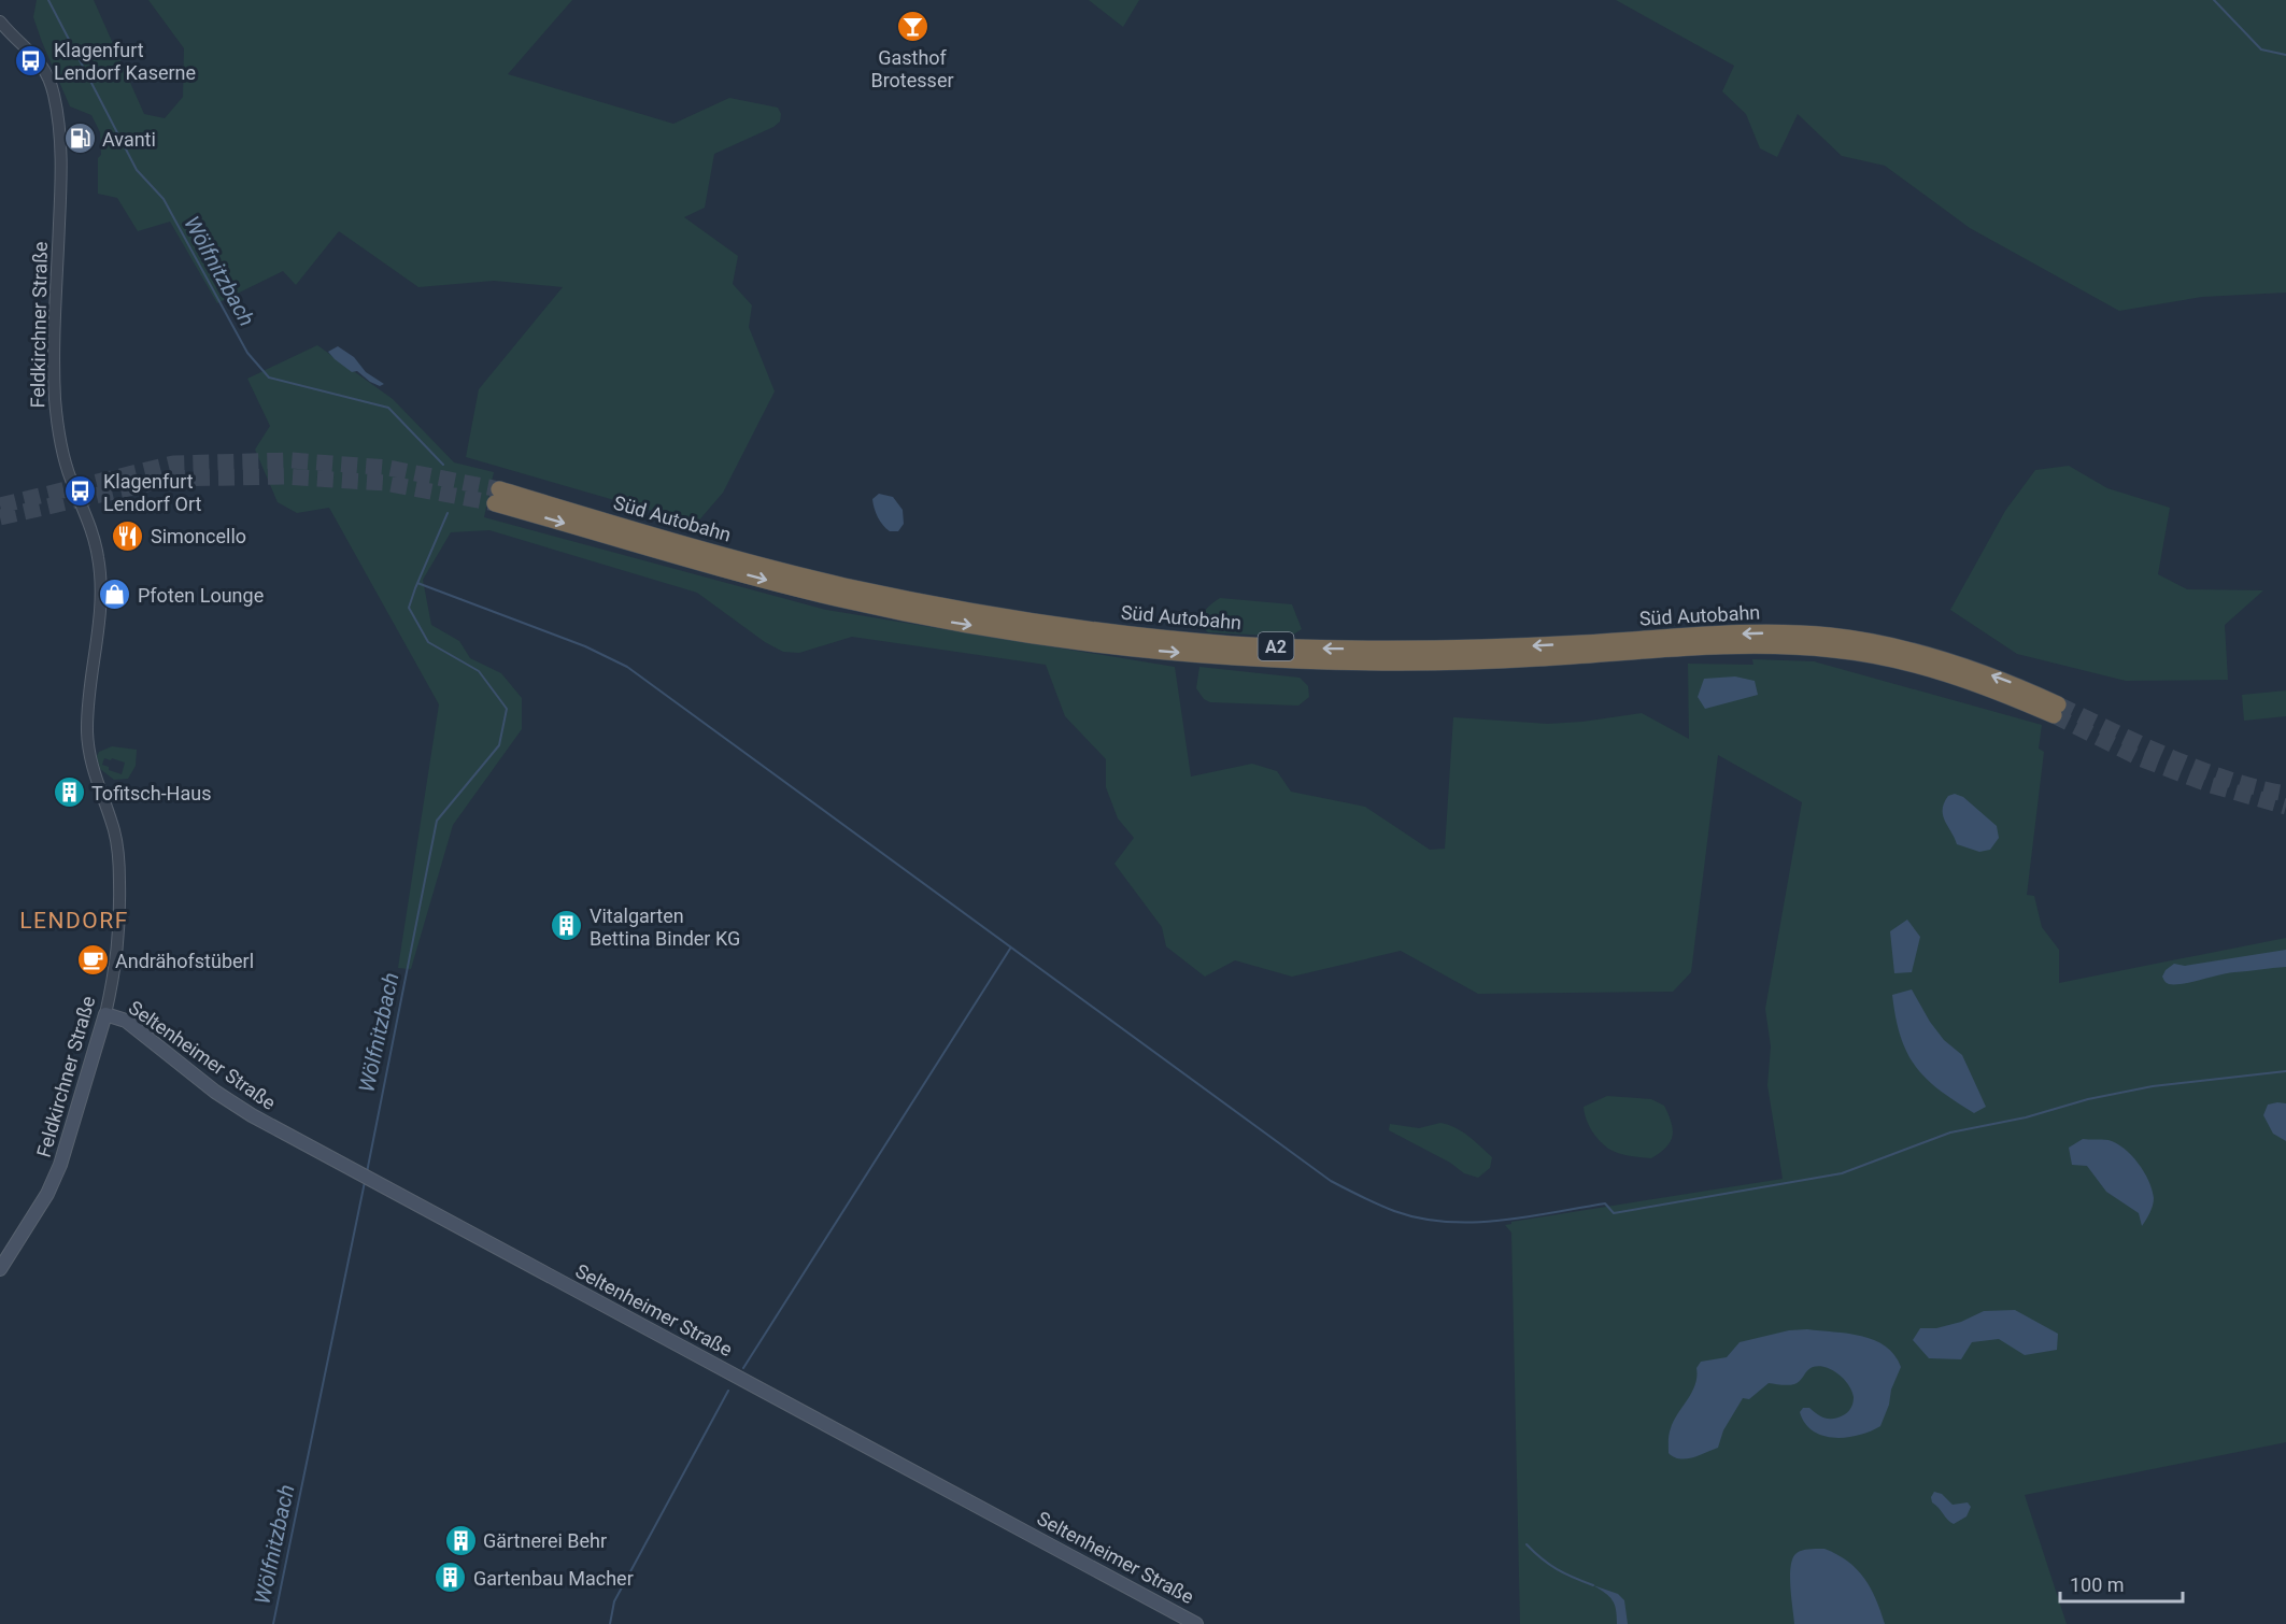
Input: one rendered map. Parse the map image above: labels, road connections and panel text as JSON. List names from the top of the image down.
{
  "streets": {
    "highway": ["Süd Autobahn", "A2"],
    "main road": ["Feldkirchner Straße", "Seltenheimer Straße"]
  },
  "crossings": [
    ["Feldkirchner Straße", "Seltenheimer Straße"]
  ],
  "districts": ["LENDORF"],
  "water": ["Wölfnitzbach"],
  "places": {
    "bar": ["Gasthof Brotesser"],
    "bus stop": ["Klagenfurt Lendorf Kaserne", "Klagenfurt Lendorf Ort"],
    "fuel station": ["Avanti"],
    "restaurant": ["Simoncello"],
    "shop": ["Pfoten Lounge"],
    "building": [
      "Tofitsch-Haus",
      "Vitalgarten Bettina Binder KG",
      "Gärtnerei Behr",
      "Gartenbau Macher"
    ],
    "cafe": ["Andrähofstüberl"]
  },
  "scale_bar": "100 m"
}
